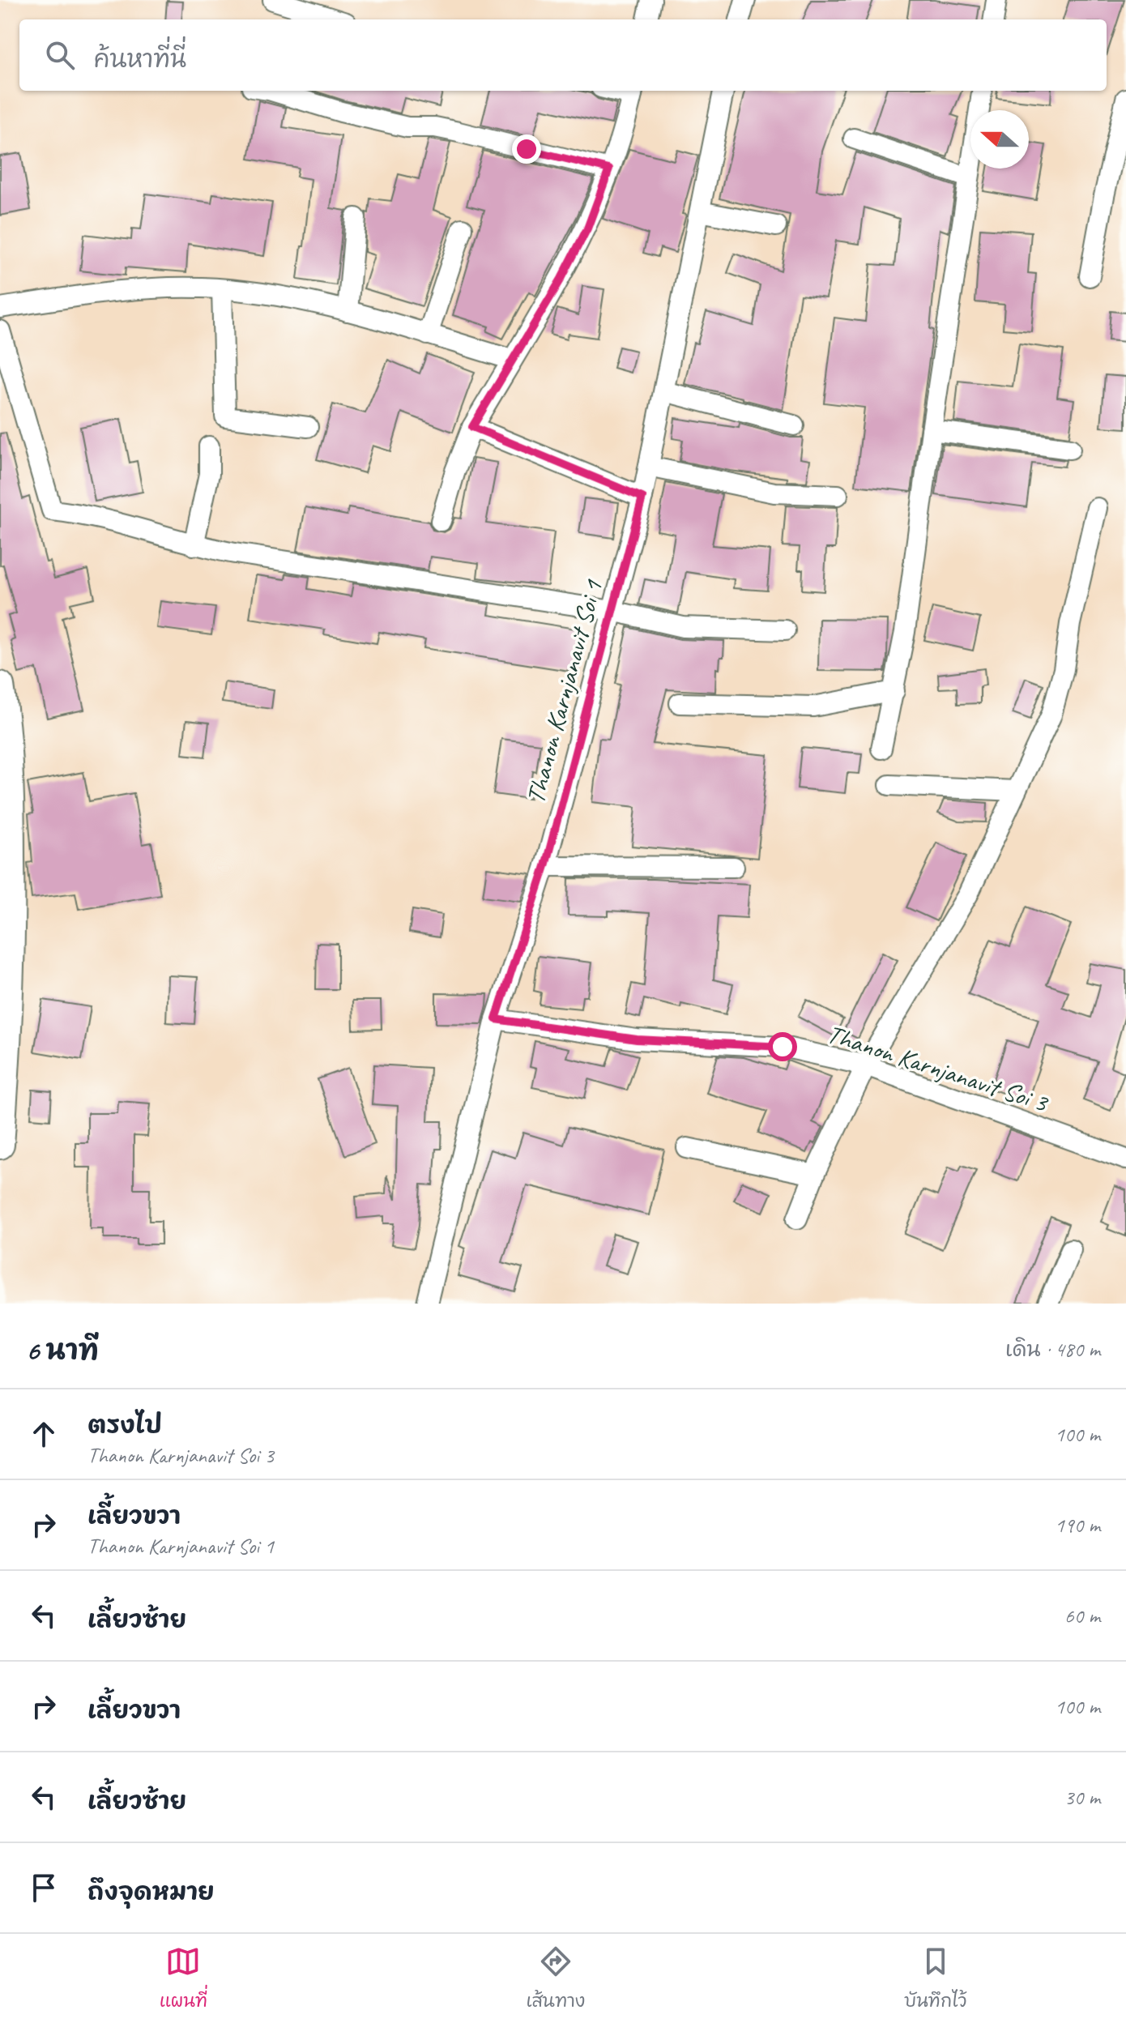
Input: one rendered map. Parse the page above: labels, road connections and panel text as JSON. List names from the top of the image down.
{
  "streets": {
    "street": ["Thanon Karnjanavit Soi 1", "Thanon Karnjanavit Soi 3"]
  },
  "crossings": [
    ["Thanon Karnjanavit Soi 1", "Thanon Karnjanavit Soi 3"]
  ],
  "north": "left",
  "page": {
    "search": "ค้นหาที่นี่",
    "heading": ["6 นาที", "เดิน · 480 m"],
    "list": [
      ["ตรงไป", "Thanon Karnjanavit Soi 3", "100 m"],
      ["เลี้ยวขวา", "Thanon Karnjanavit Soi 1", "190 m"],
      ["เลี้ยวซ้าย", "60 m"],
      ["เลี้ยวขวา", "100 m"],
      ["เลี้ยวซ้าย", "30 m"],
      "ถึงจุดหมาย"
    ],
    "nav": ["แผนที่", "เส้นทาง", "บันทึกไว้"]
  }
}
